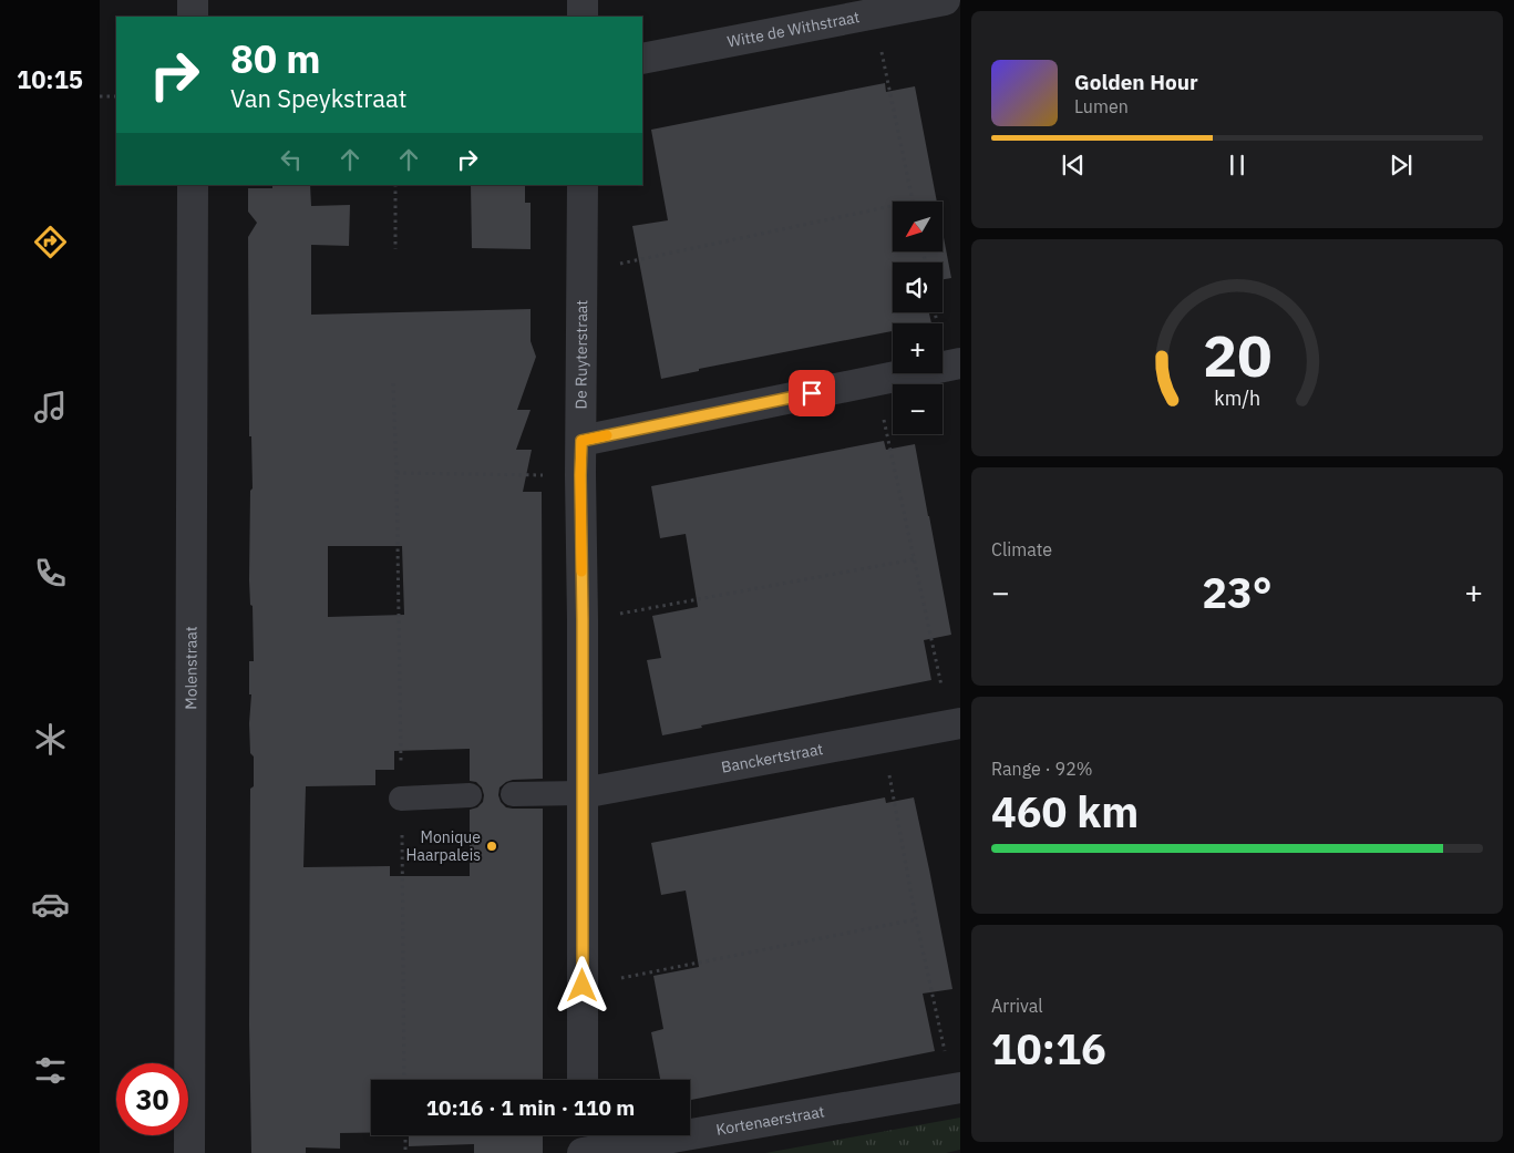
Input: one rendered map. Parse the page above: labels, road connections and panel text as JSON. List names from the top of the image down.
{
  "streets": {
    "street": [
      "Witte de Withstraat",
      "De Ruyterstraat",
      "Molenstraat",
      "Banckertstraat",
      "Kortenaerstraat"
    ]
  },
  "crossings": [
    ["De Ruyterstraat", "Banckertstraat"]
  ],
  "places": ["Monique Haarpaleis"],
  "north": "bottom left",
  "page": {
    "tabs": "10:15",
    "turn": ["80 m", "Van Speykstraat"],
    "song": ["Golden Hour", "Lumen"],
    "map_buttons": ["+", "−"],
    "tile": [
      "Climate",
      ["Range · 92%", "460 km"],
      ["Arrival", "10:16"]
    ],
    "heat": ["−", "23°", "+"],
    "limit": "30",
    "trip": "10:16 · 1 min · 110 m",
    "gauge": ["20", "km/h"]
  }
}
